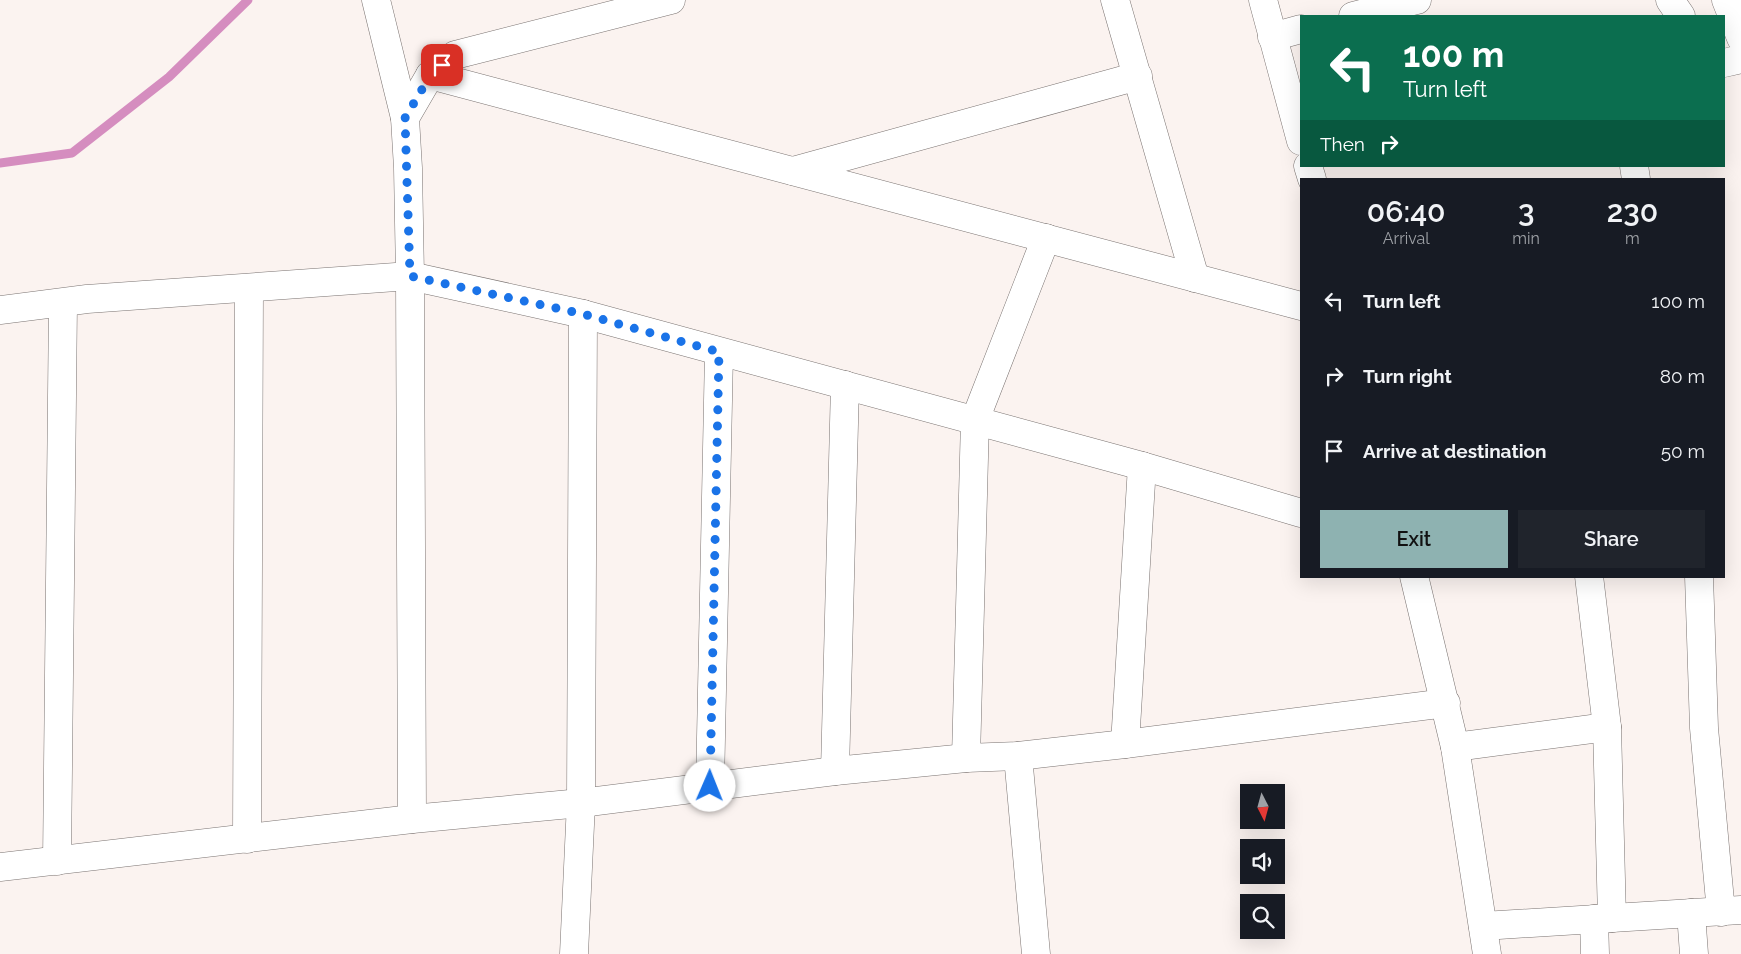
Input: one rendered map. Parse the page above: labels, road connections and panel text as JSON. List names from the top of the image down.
{
  "north": "bottom",
  "page": {
    "turn": ["100 m", "Turn left"],
    "then": "Then",
    "eta": [
      "06:40",
      "Arrival",
      "3",
      "min",
      "230",
      "m"
    ],
    "list": [
      {
        "name": "Turn left",
        "value": "100 m"
      },
      {
        "name": "Turn right",
        "value": "80 m"
      },
      {
        "name": "Arrive at destination",
        "value": "50 m"
      }
    ],
    "buttons": ["Exit", "Share"]
  }
}
